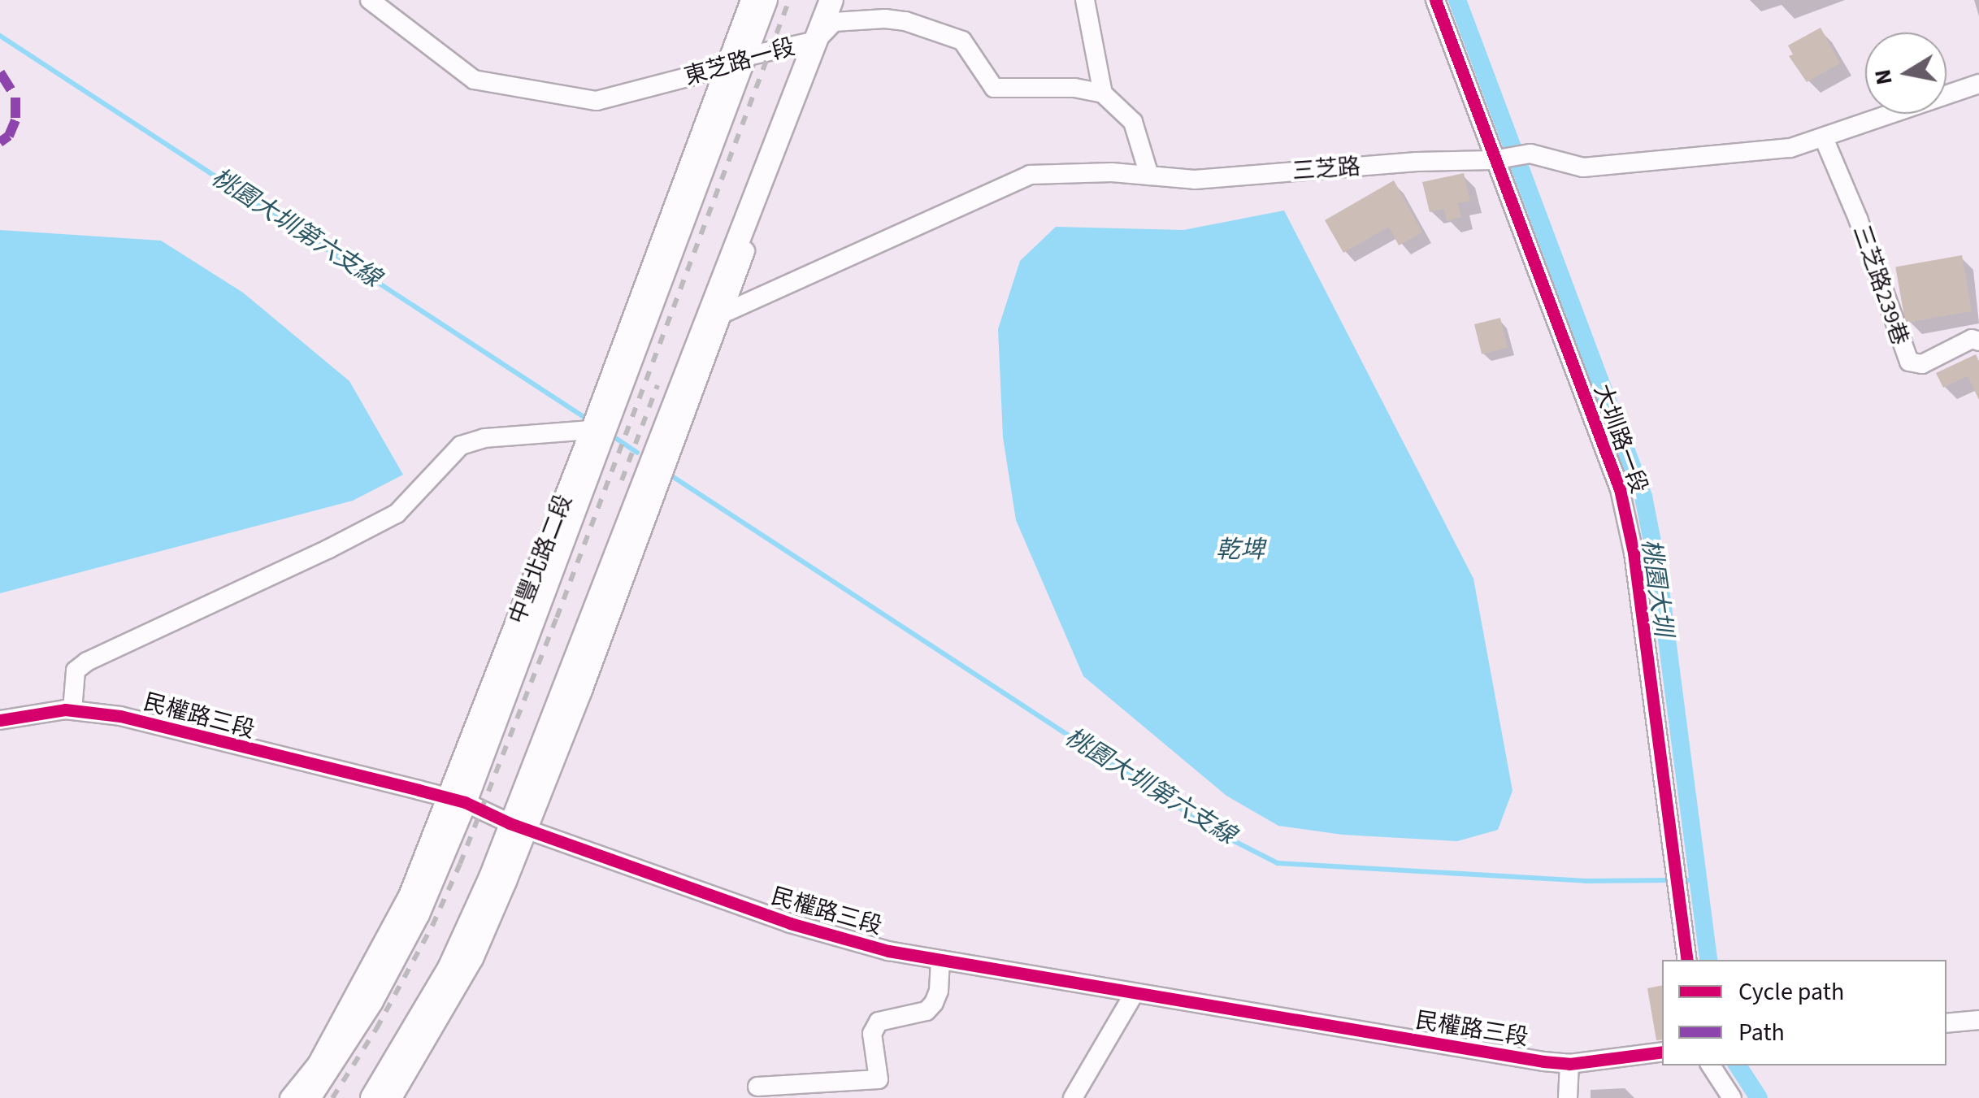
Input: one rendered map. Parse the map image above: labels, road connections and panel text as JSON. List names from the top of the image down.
{
  "streets": {
    "main road": ["中豐北路二段"],
    "street": [
      "東芝路一段",
      "三芝路",
      "三芝路239巷",
      "大圳路一段",
      "民權路三段"
    ]
  },
  "crossings": [
    ["東芝路一段", "中豐北路二段"],
    ["三芝路", "三芝路239巷"],
    ["三芝路", "大圳路一段"],
    ["中豐北路二段", "民權路三段"]
  ],
  "water": ["桃園大圳第六支線", "乾埤", "桃園大圳"],
  "legend": ["Cycle path", "Path"],
  "north": "left"
}
